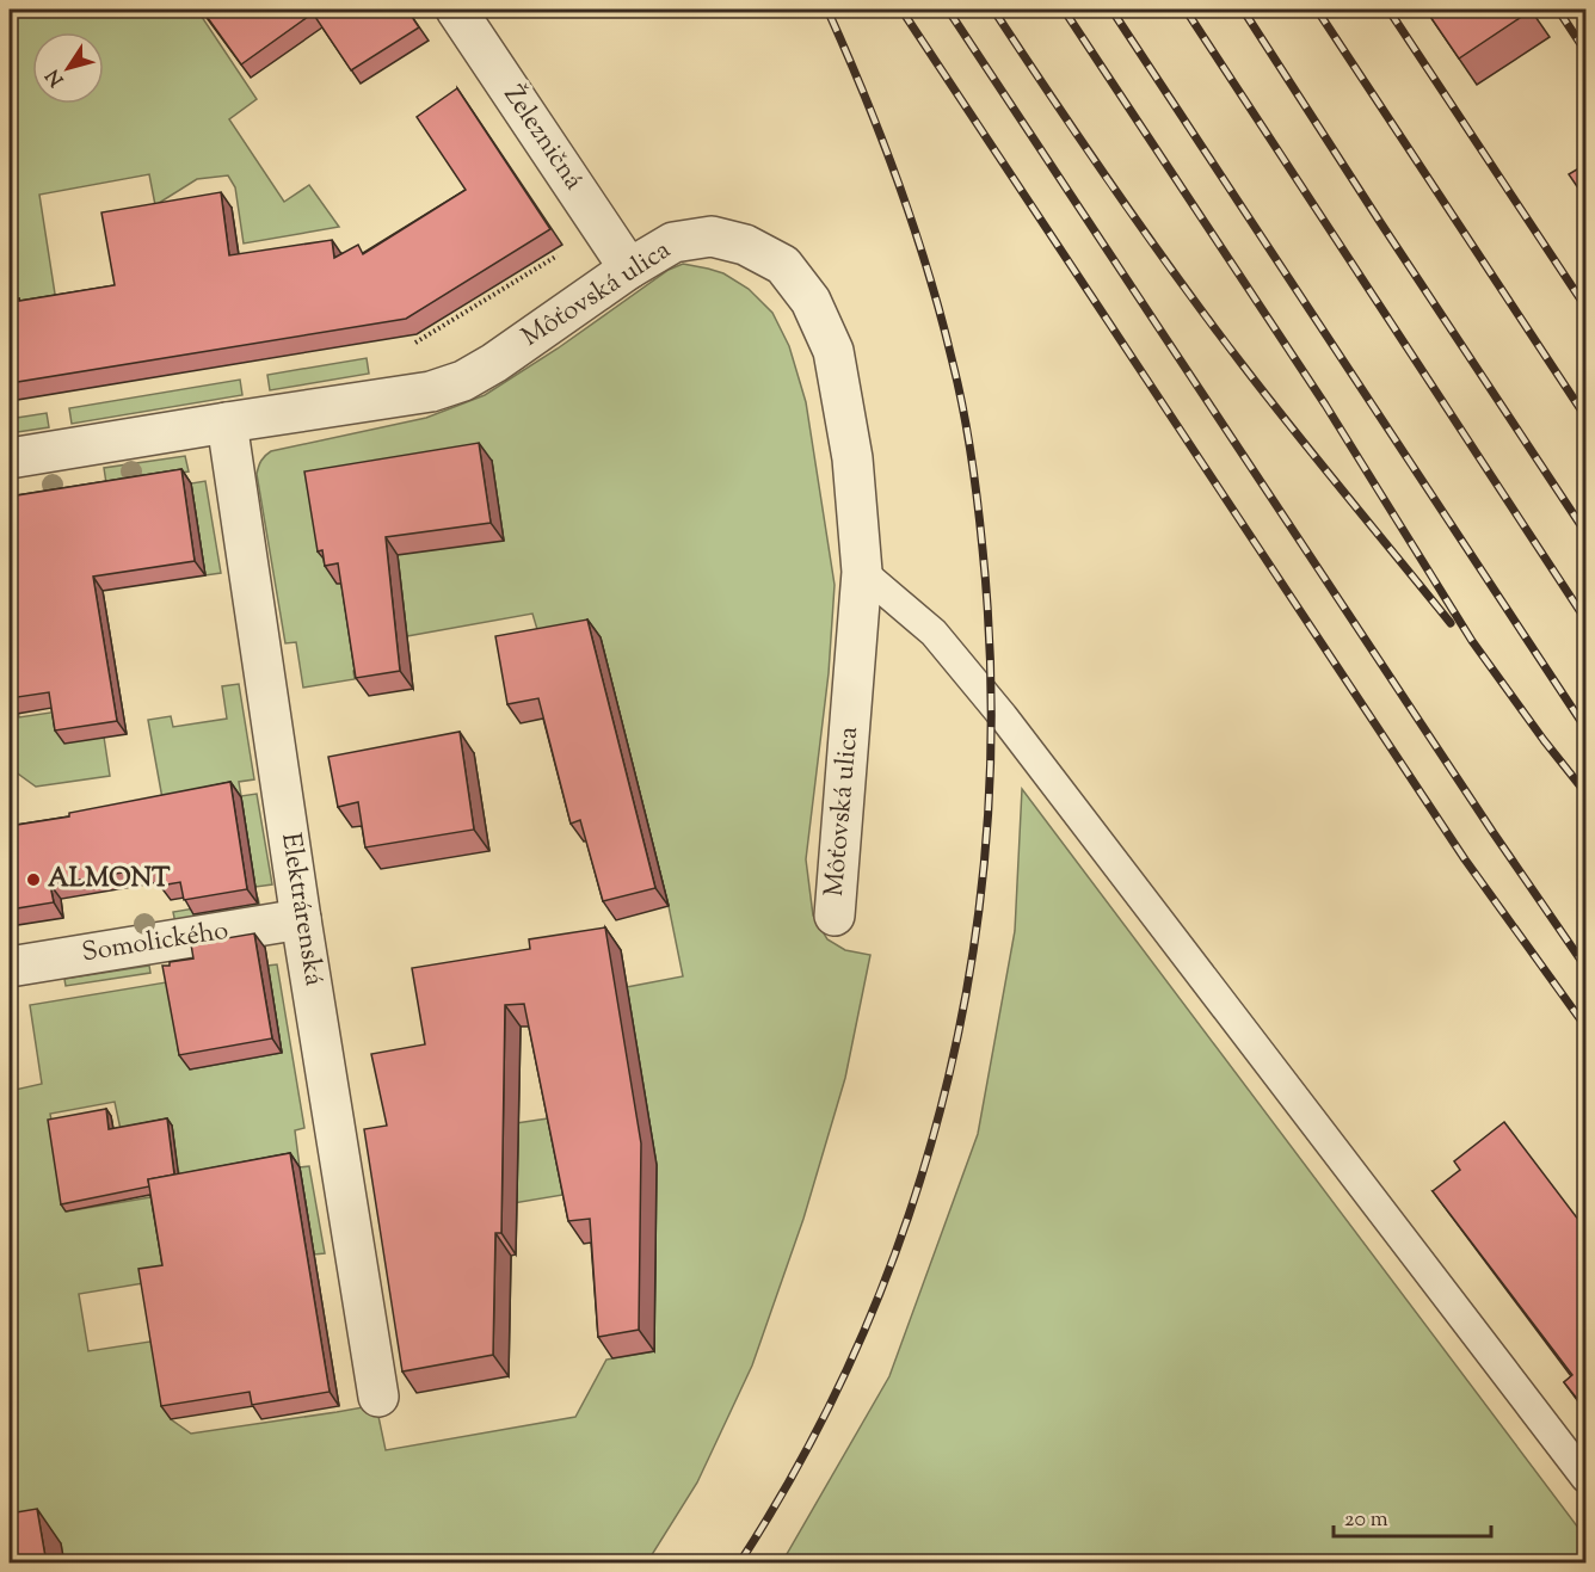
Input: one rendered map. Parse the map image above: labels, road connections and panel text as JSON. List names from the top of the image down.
{
  "streets": {
    "street": [
      "Železničná",
      "Môťovská ulica",
      "Elektrárenská",
      "Somolického"
    ]
  },
  "crossings": [
    ["Železničná", "Môťovská ulica"],
    ["Môťovská ulica", "Elektrárenská"],
    ["Elektrárenská", "Somolického"]
  ],
  "places": ["ALMONT"],
  "scale_bar": "20 m",
  "north": "bottom left"
}
